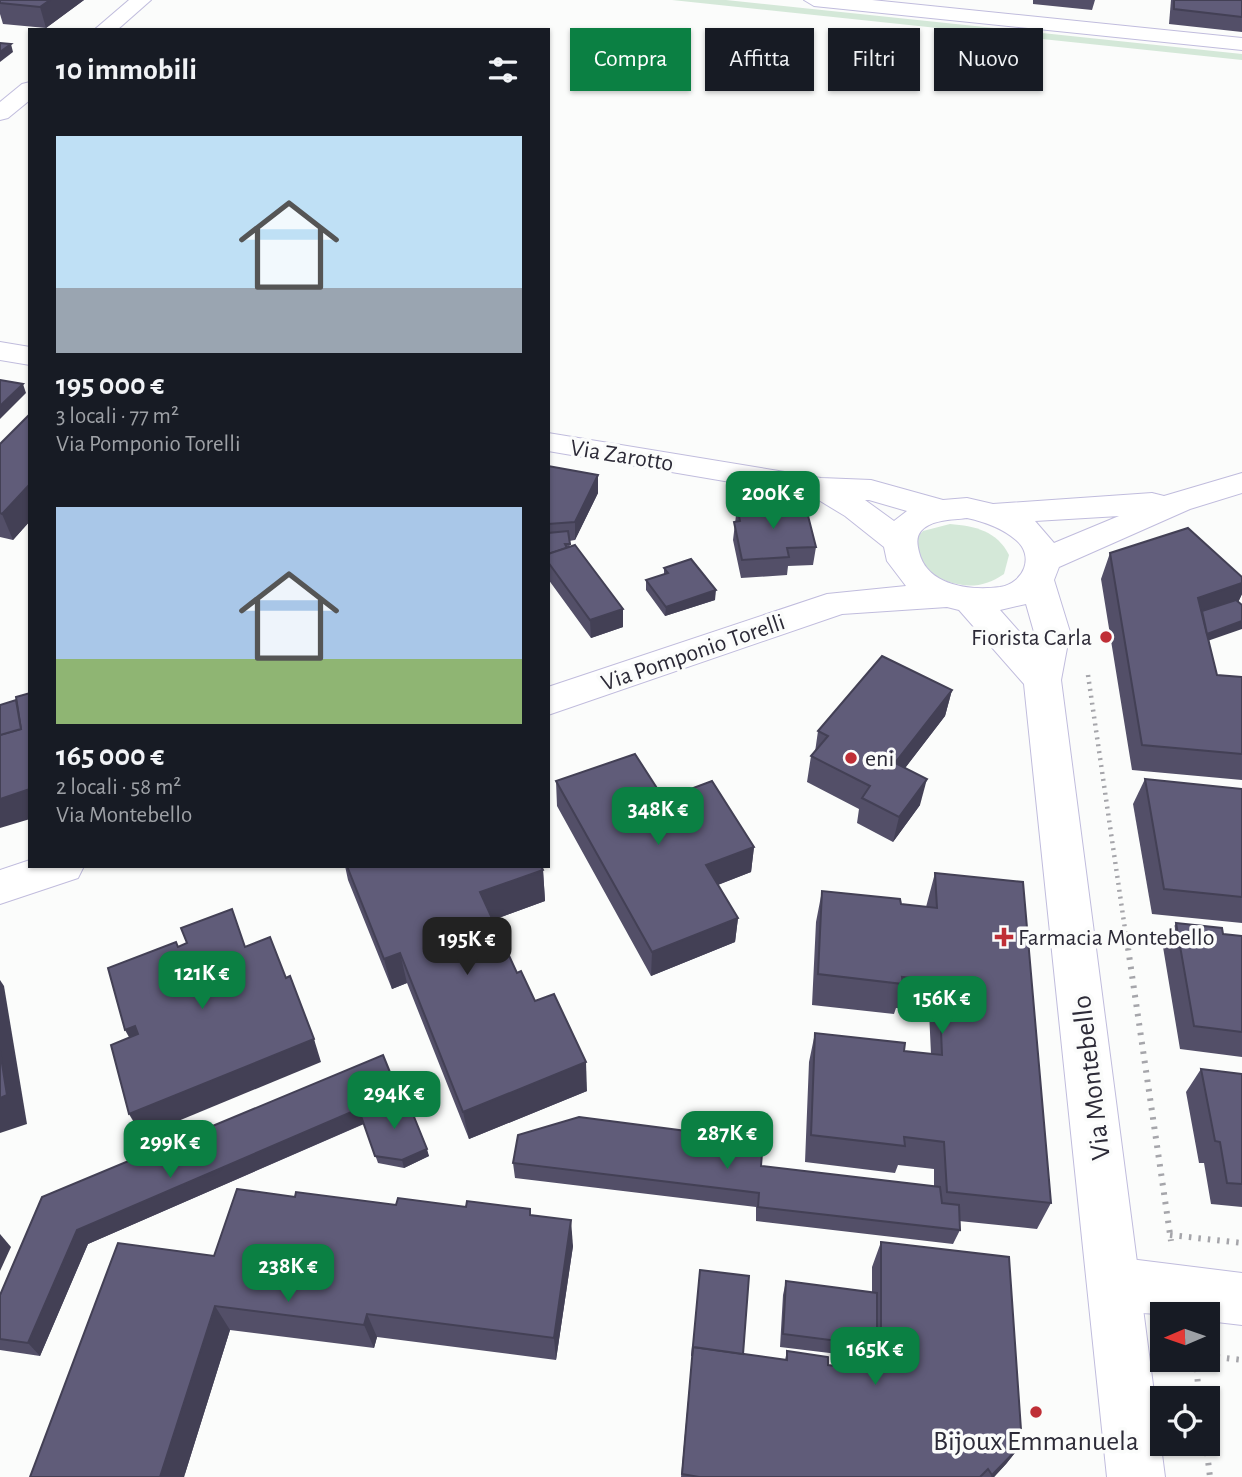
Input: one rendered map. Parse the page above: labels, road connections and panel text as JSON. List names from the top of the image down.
{
  "streets": {
    "street": ["Via Zarotto", "Via Pomponio Torelli", "Via Montebello"]
  },
  "crossings": [
    ["Via Zarotto", "Via Pomponio Torelli"],
    ["Via Zarotto", "Via Montebello"],
    ["Via Pomponio Torelli", "Via Montebello"]
  ],
  "places": {
    "other": ["Fiorista Carla", "eni", "Bijoux Emmanuela"],
    "health": ["Farmacia Montebello"]
  },
  "north": "left",
  "page": {
    "chip": [
      "Compra",
      "Affitta",
      "Filtri",
      "Nuovo"
    ],
    "heading": "10 immobili",
    "list": [
      {
        "name": "195 000 €",
        "note": "3 locali · 77 m² · Via Pomponio Torelli"
      },
      {
        "name": "165 000 €",
        "note": "2 locali · 58 m² · Via Montebello"
      }
    ],
    "price": [
      "200K €",
      "348K €",
      "195K €",
      "121K €",
      "156K €",
      "294K €",
      "287K €",
      "299K €",
      "238K €",
      "165K €"
    ]
  }
}
